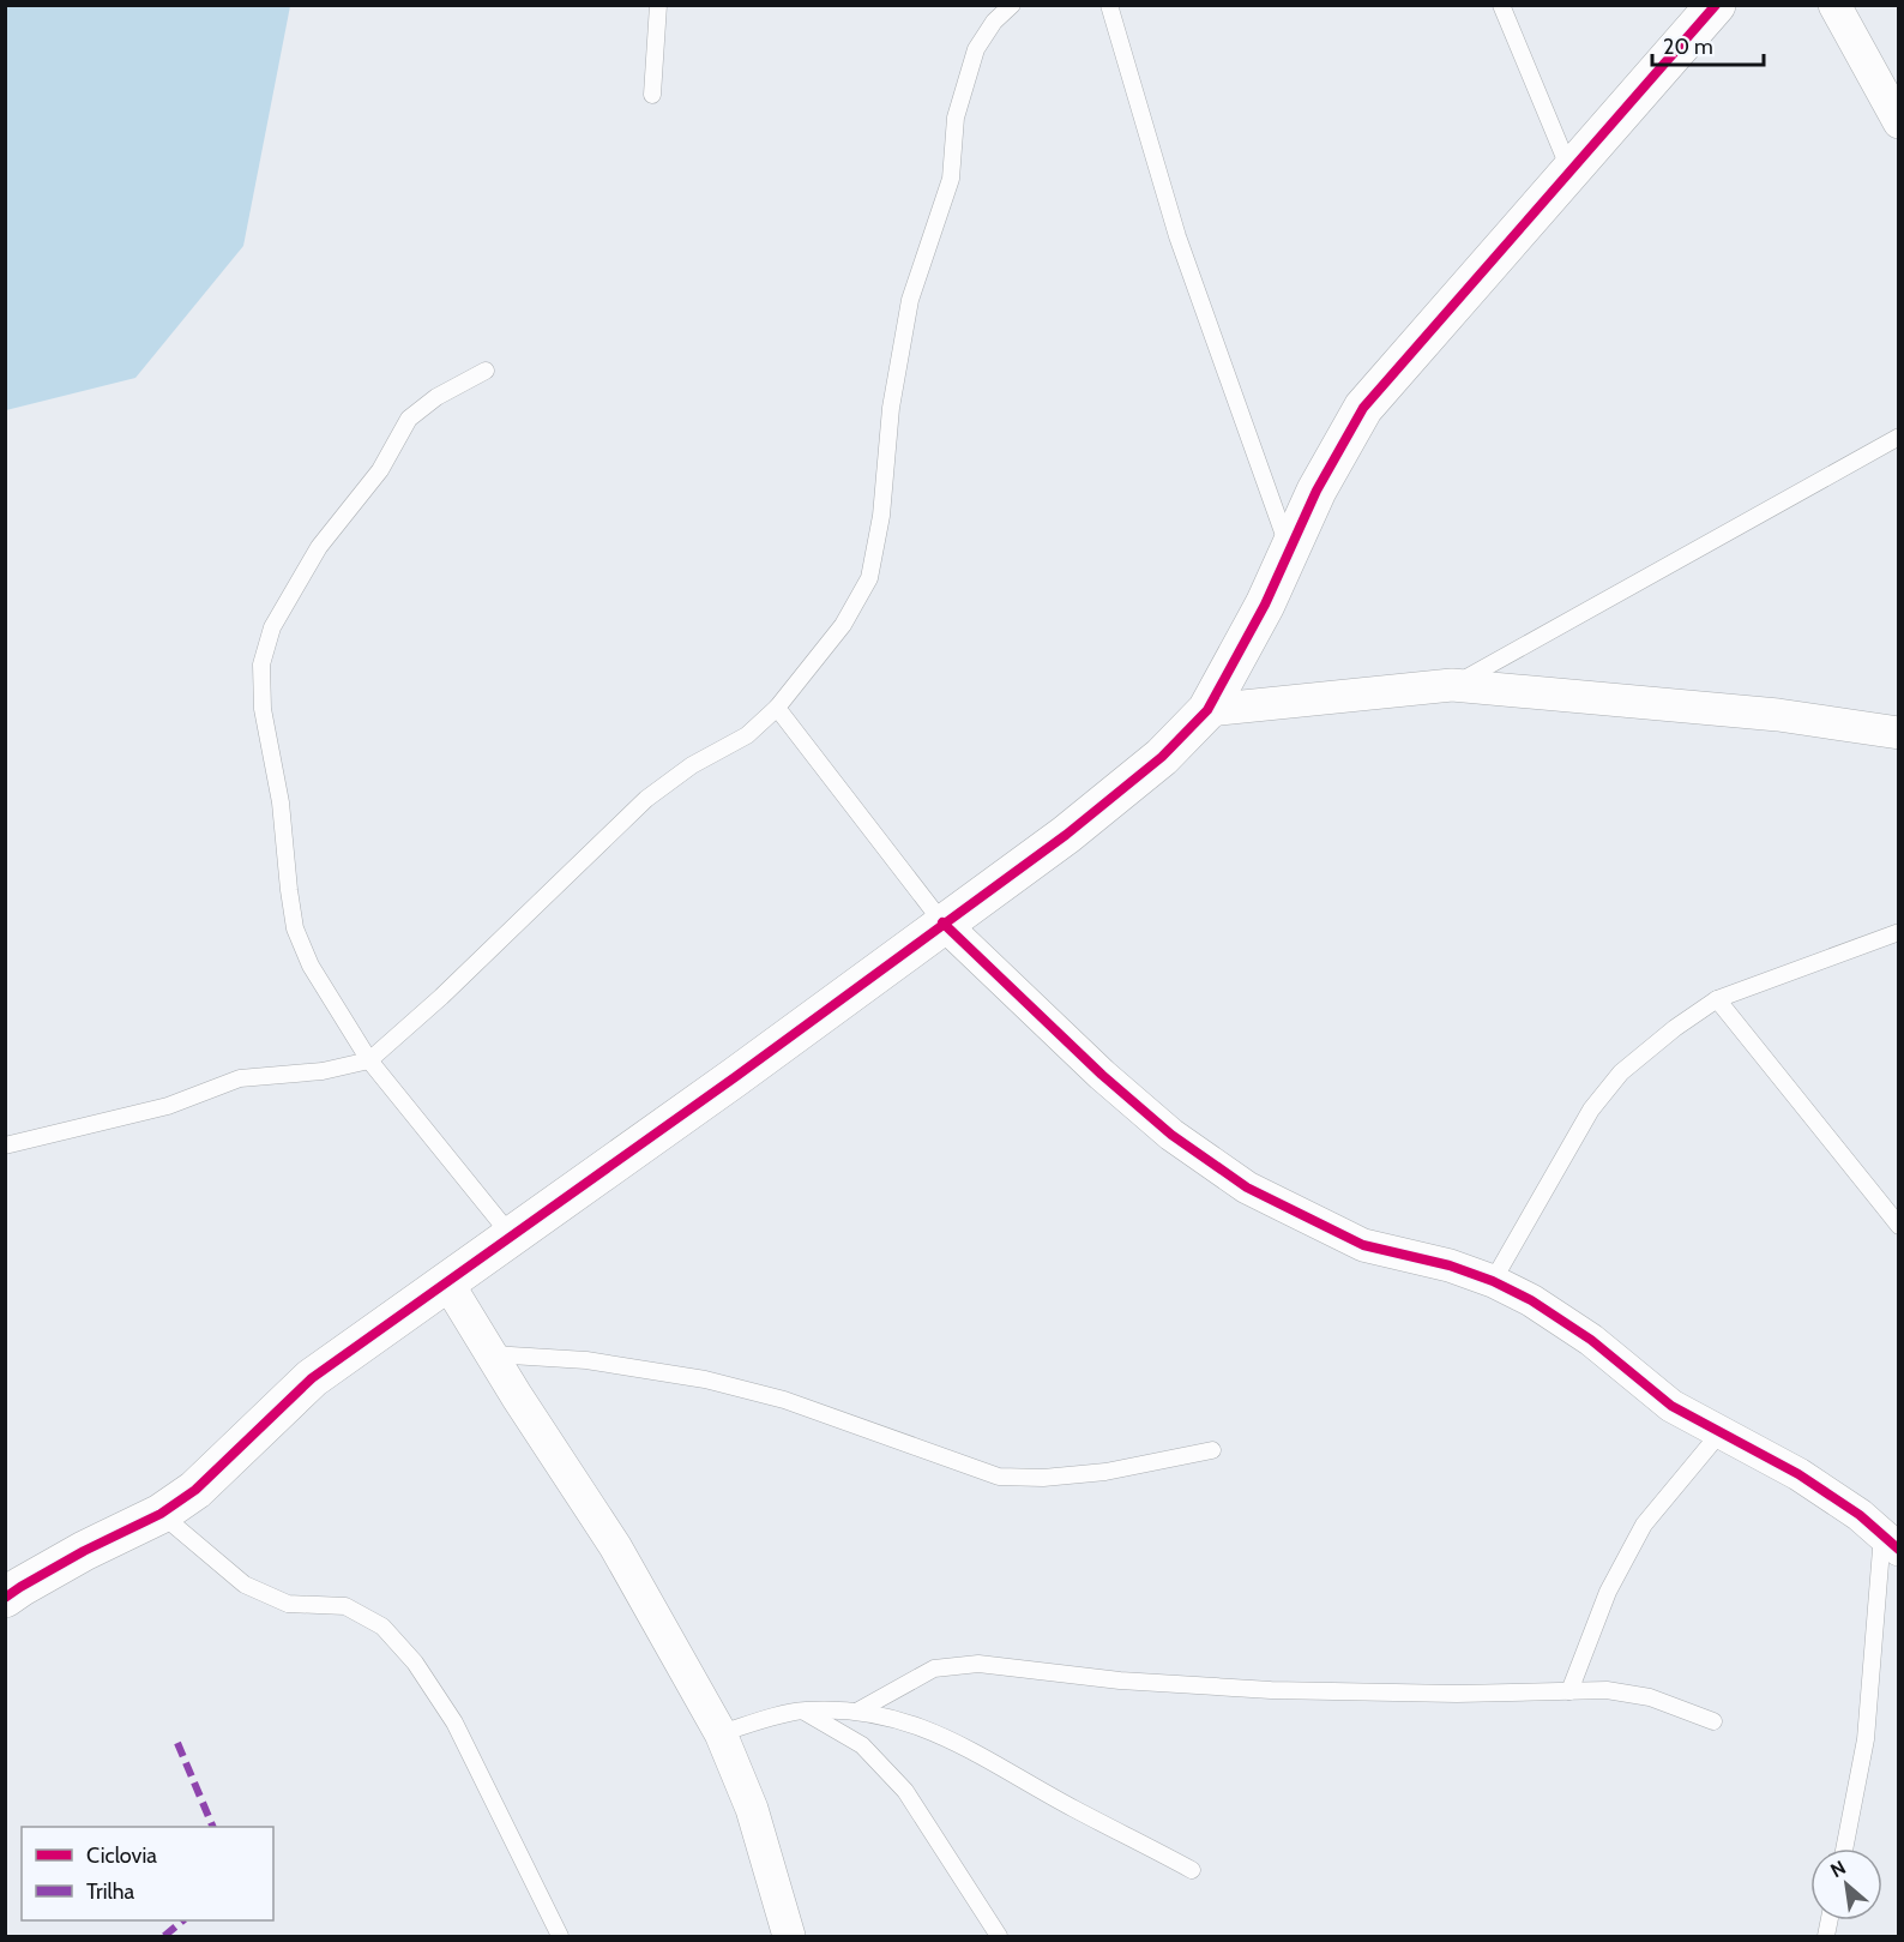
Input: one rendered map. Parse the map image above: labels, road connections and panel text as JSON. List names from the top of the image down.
{
  "legend": ["Ciclovia", "Trilha"],
  "scale_bar": "20 m",
  "north": "top left"
}
